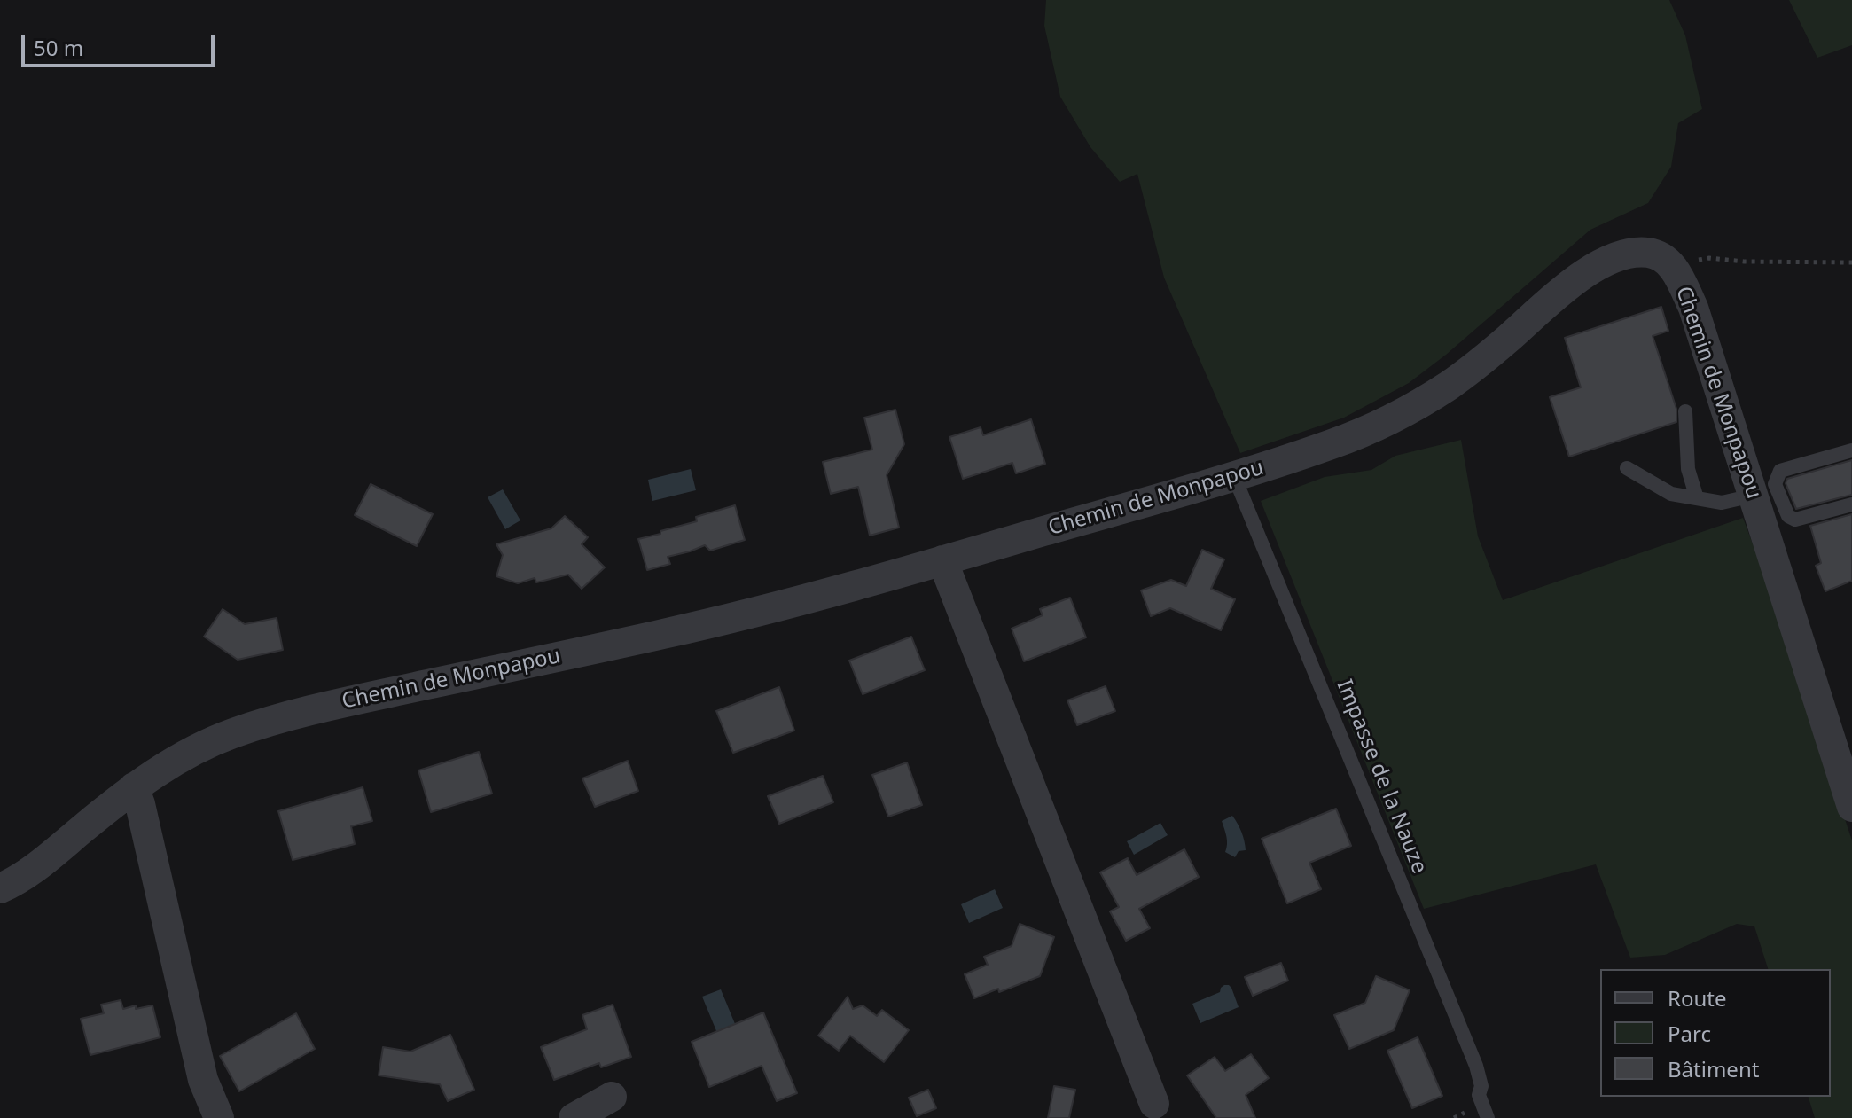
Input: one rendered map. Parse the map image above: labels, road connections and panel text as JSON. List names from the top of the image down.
{
  "streets": {
    "street": ["Chemin de Monpapou"],
    "lane": ["Impasse de la Nauze"]
  },
  "crossings": [
    ["Chemin de Monpapou", "Impasse de la Nauze"]
  ],
  "legend": ["Route", "Parc", "Bâtiment"],
  "scale_bar": "50 m"
}
